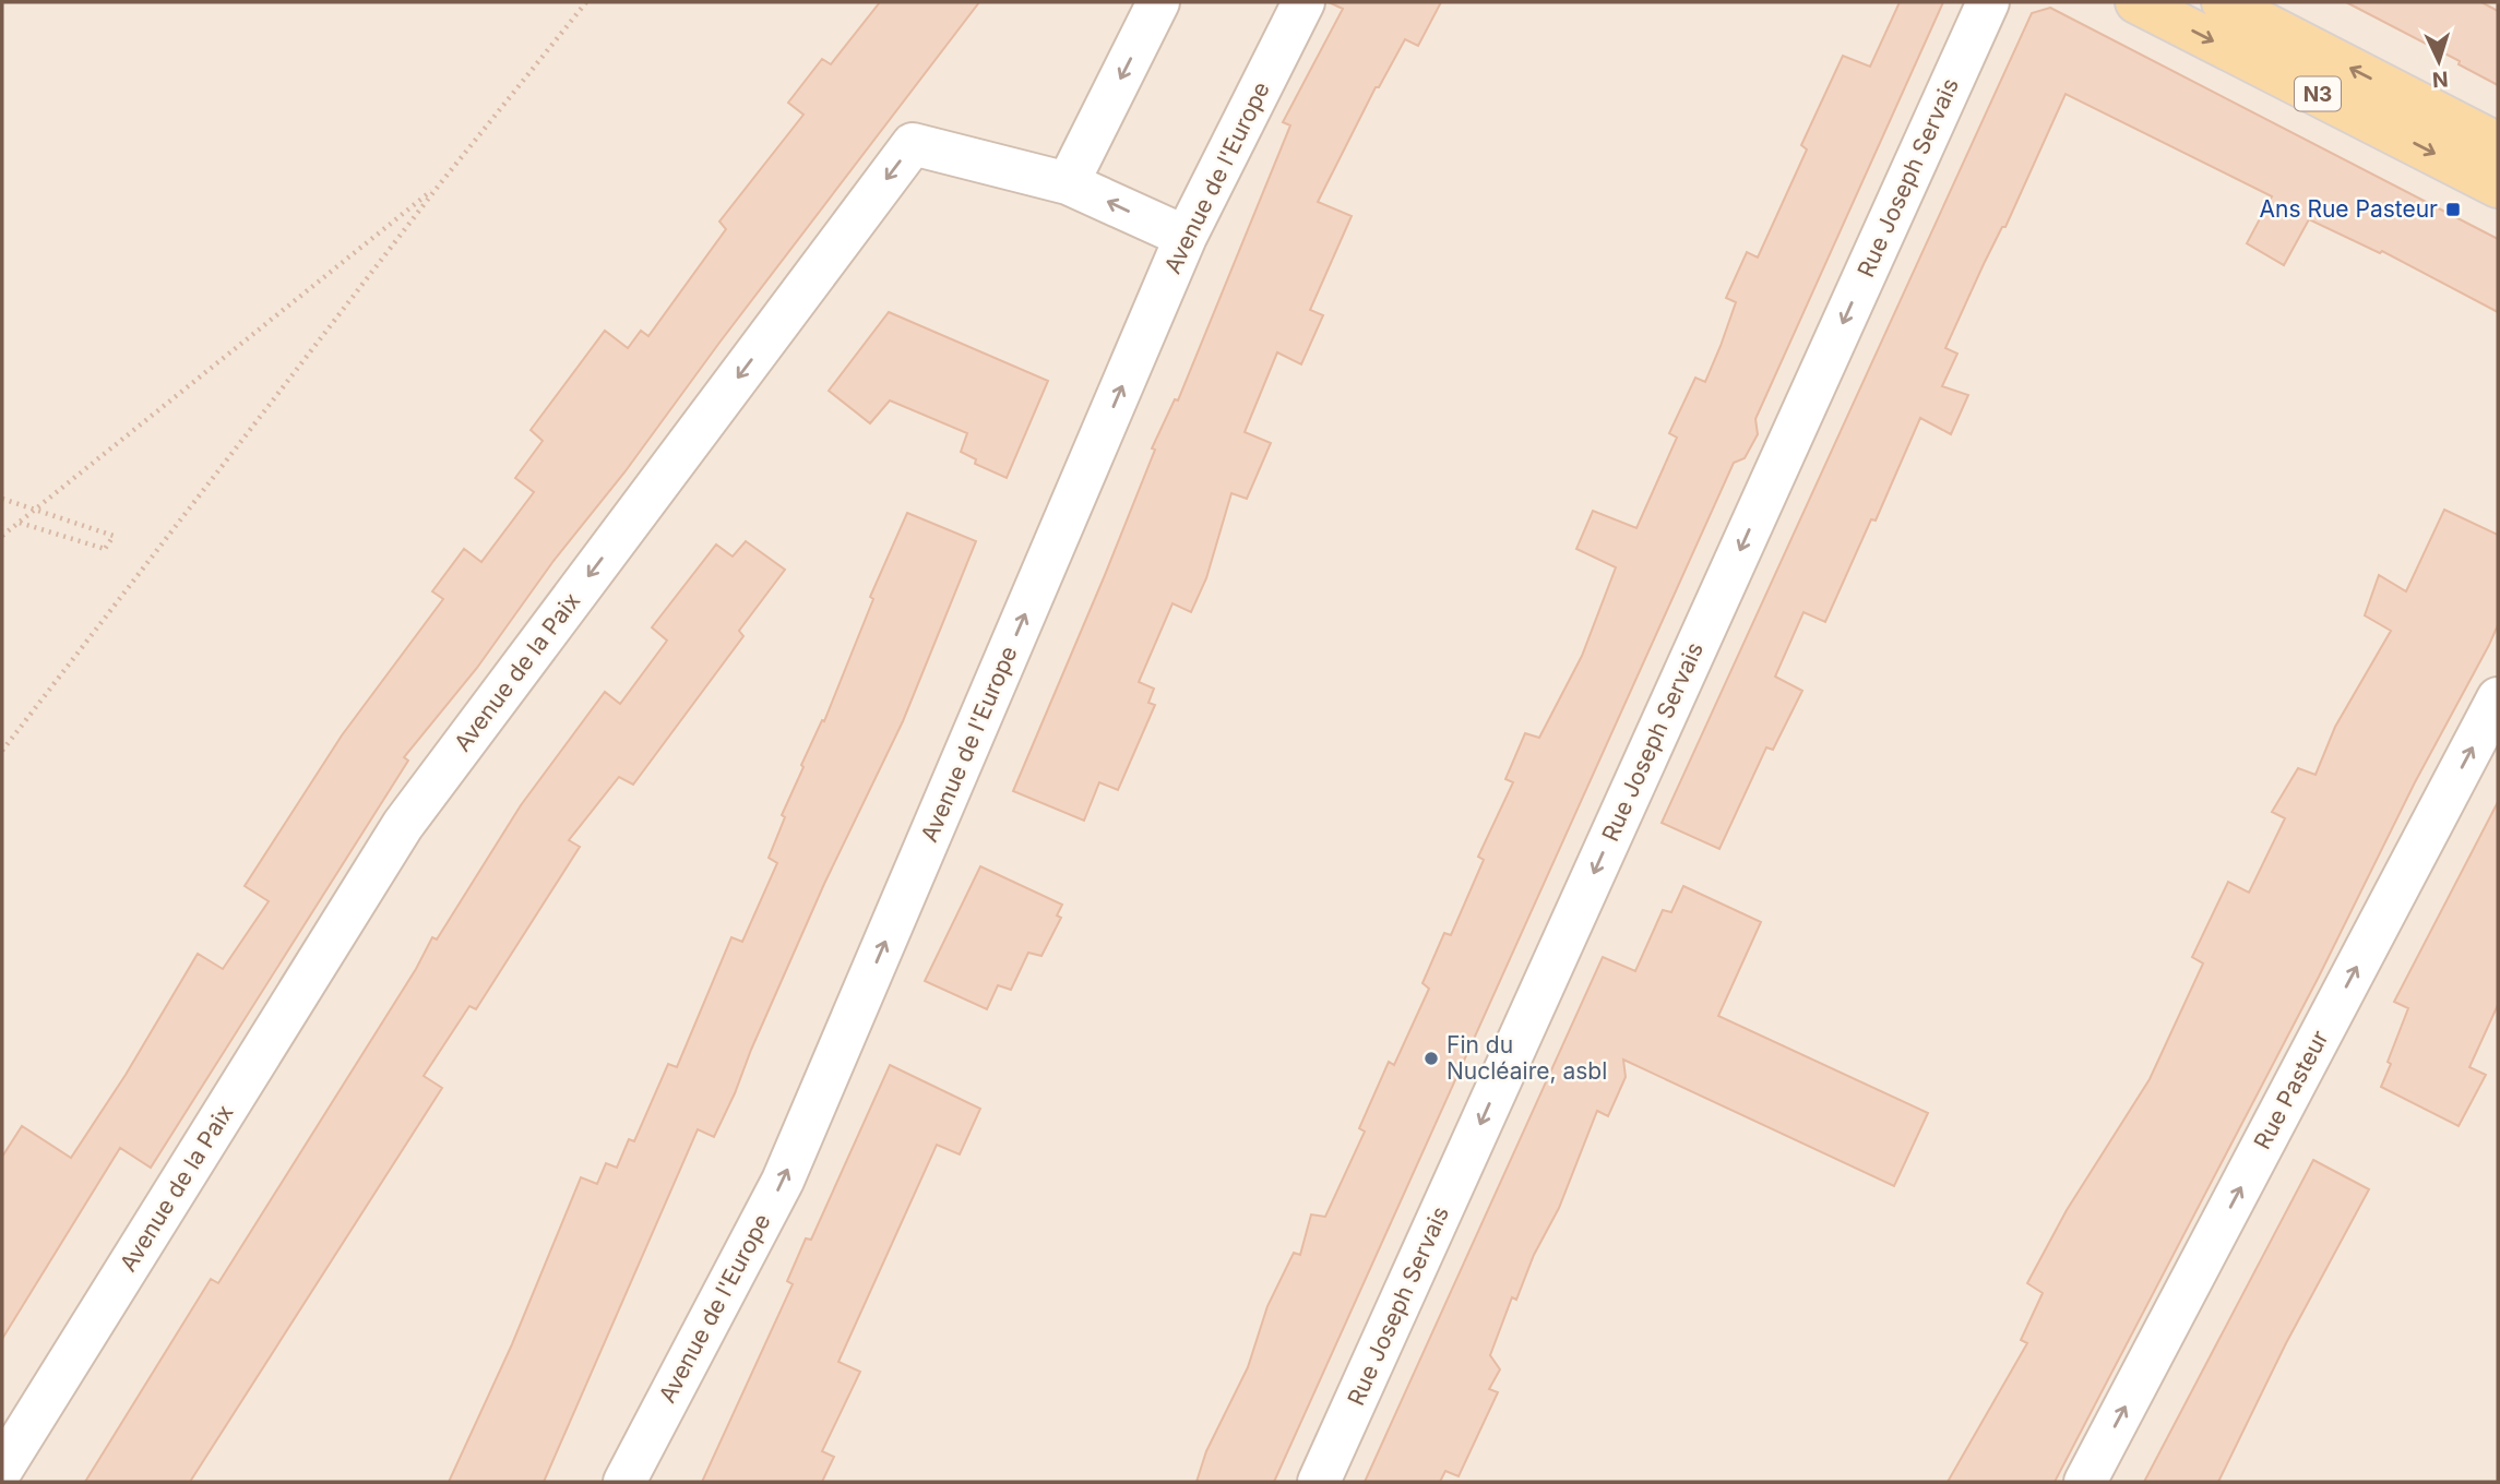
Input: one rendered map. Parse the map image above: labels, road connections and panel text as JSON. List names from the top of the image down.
{
  "streets": {
    "main road": ["N3"],
    "street": [
      "Avenue de l'Europe",
      "Rue Joseph Servais",
      "Avenue de la Paix",
      "Rue Pasteur"
    ]
  },
  "crossings": [
    ["Avenue de l'Europe", "Avenue de la Paix"]
  ],
  "one_way": [
    "Avenue de l'Europe",
    "Rue Joseph Servais",
    "Avenue de la Paix",
    "Rue Pasteur"
  ],
  "places": {
    "transit": ["Ans Rue Pasteur"],
    "other": ["Fin du Nucléaire, asbl"]
  },
  "north": "bottom"
}
